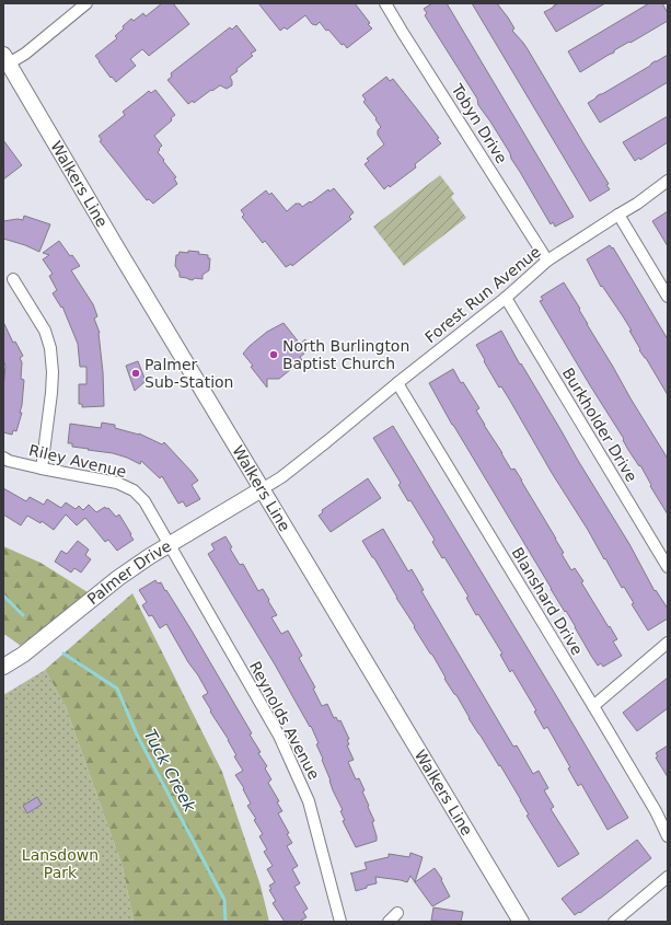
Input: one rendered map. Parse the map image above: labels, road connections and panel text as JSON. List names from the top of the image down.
{
  "streets": {
    "main road": ["Walkers Line", "Palmer Drive"],
    "street": [
      "Tobyn Drive",
      "Forest Run Avenue",
      "Burkholder Drive",
      "Riley Avenue",
      "Blanshard Drive",
      "Reynolds Avenue"
    ]
  },
  "crossings": [
    ["Tobyn Drive", "Forest Run Avenue"],
    ["Walkers Line", "Forest Run Avenue"],
    ["Walkers Line", "Palmer Drive"],
    ["Forest Run Avenue", "Burkholder Drive"],
    ["Forest Run Avenue", "Palmer Drive"],
    ["Forest Run Avenue", "Blanshard Drive"],
    ["Riley Avenue", "Palmer Drive"],
    ["Riley Avenue", "Reynolds Avenue"],
    ["Palmer Drive", "Reynolds Avenue"]
  ],
  "water": ["Tuck Creek"],
  "parks": ["Lansdown Park"],
  "places": ["North Burlington Baptist Church", "Palmer Sub-Station"]
}
